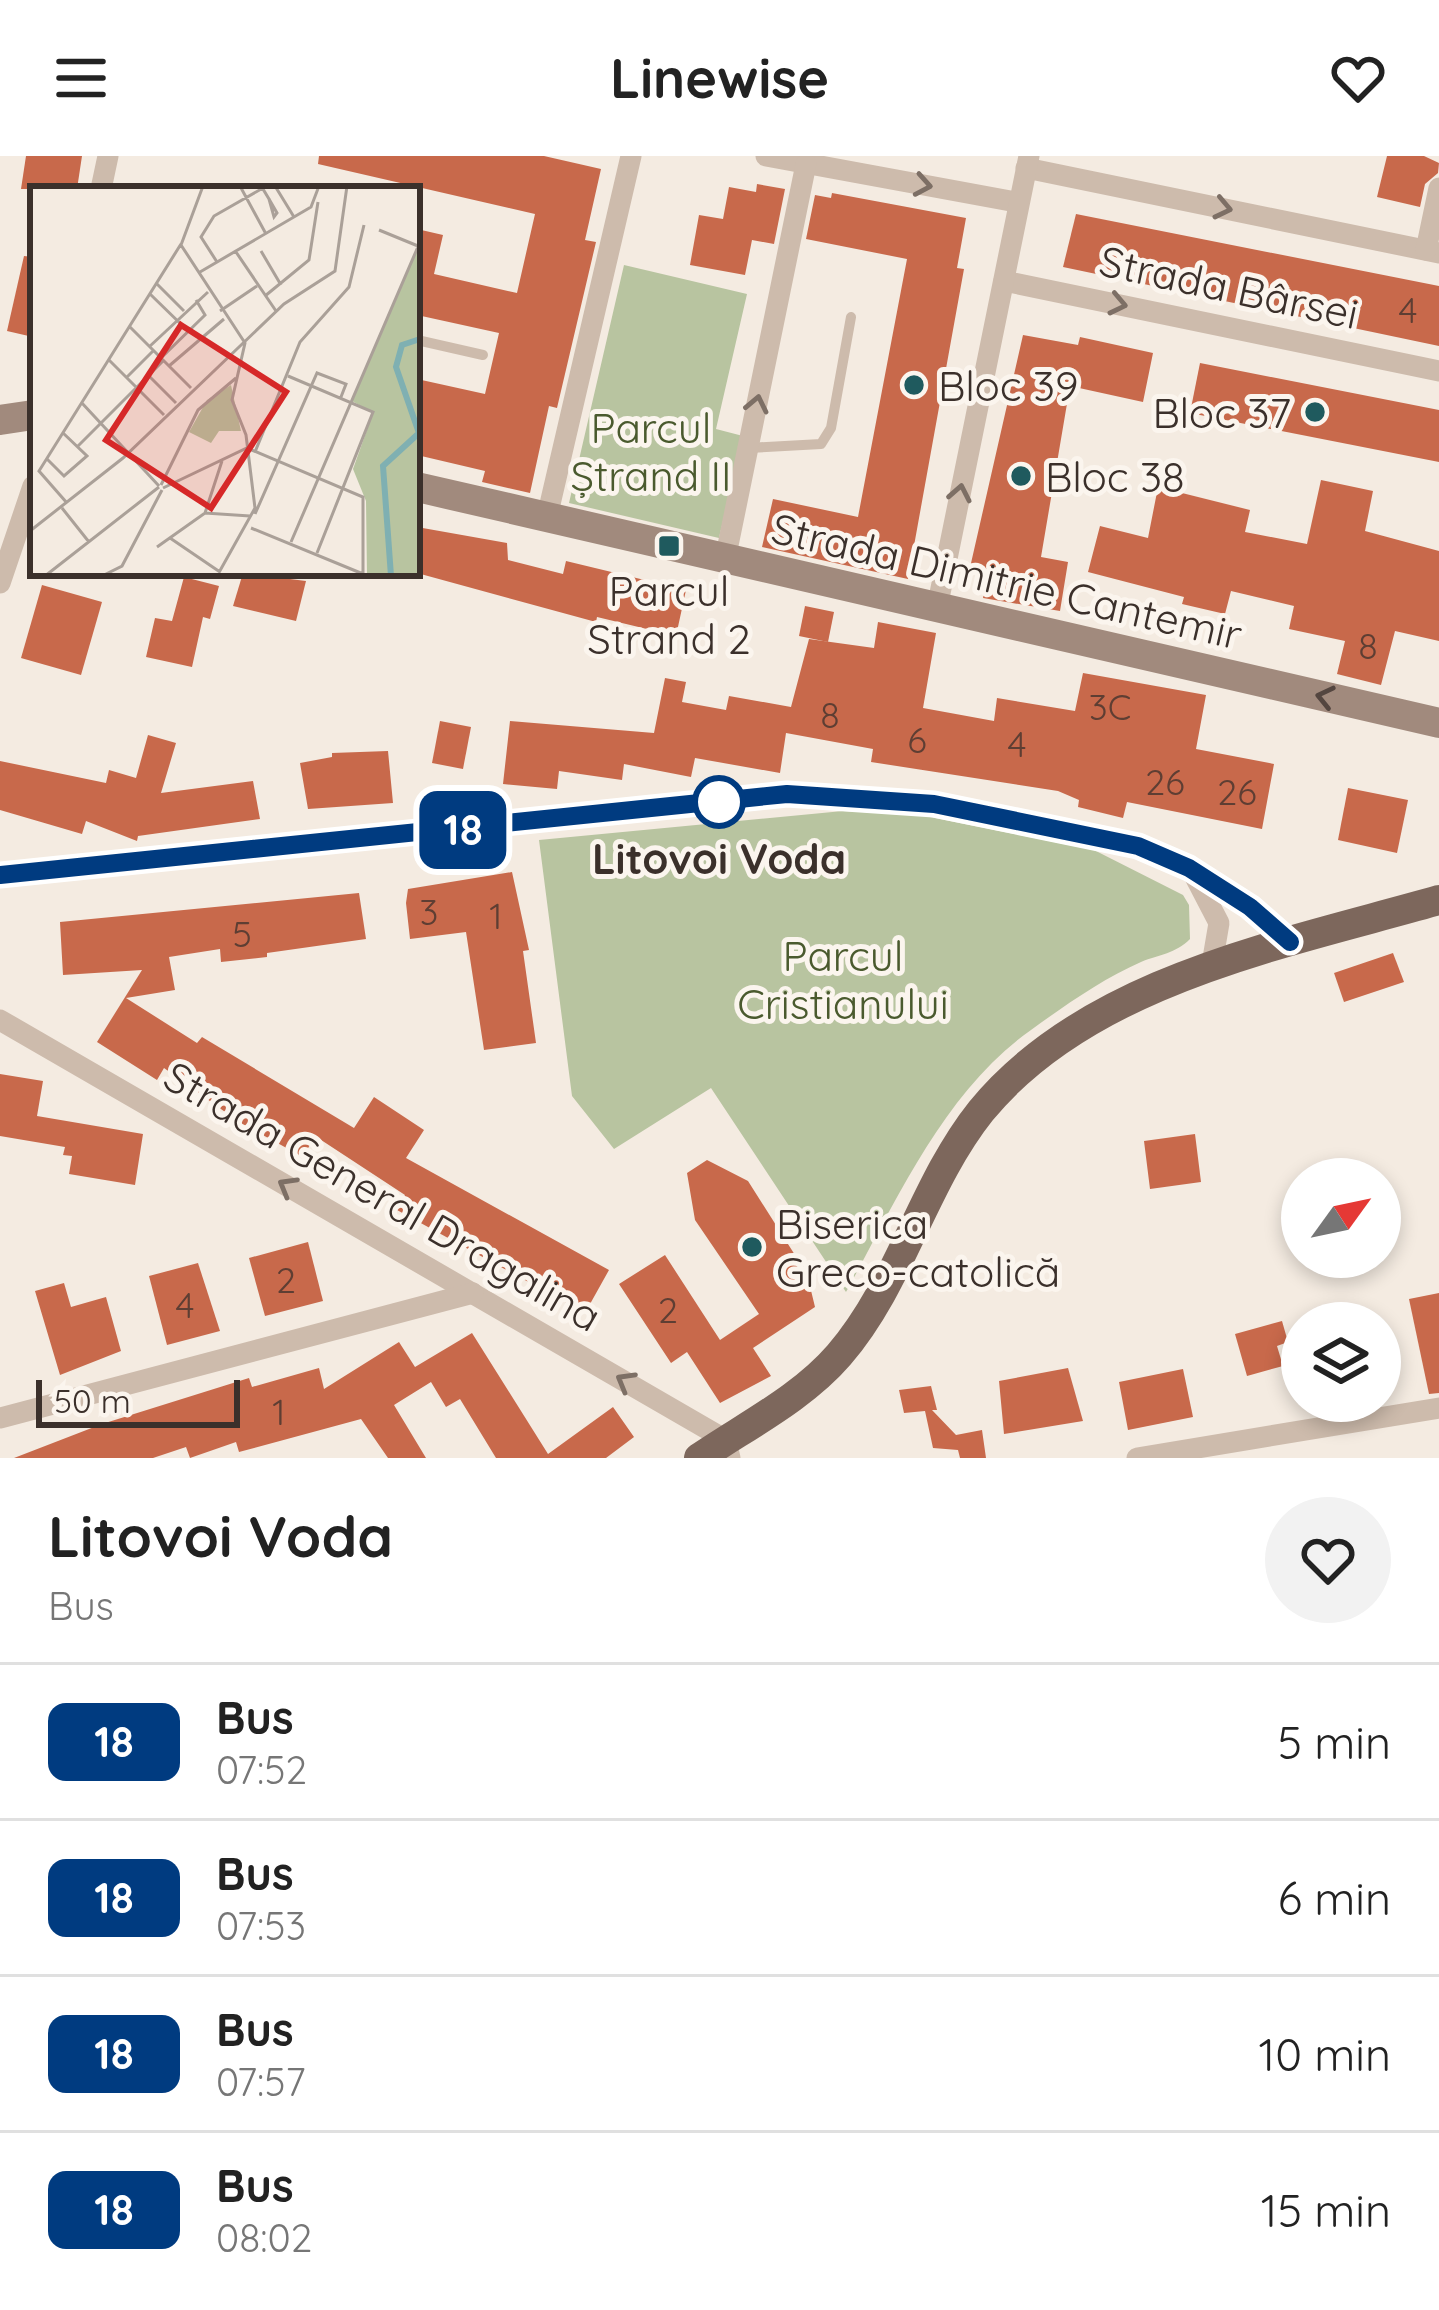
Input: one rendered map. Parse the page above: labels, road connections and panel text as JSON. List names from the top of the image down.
{
  "streets": {
    "street": ["Strada Bârsei", "Strada Dimitrie Cantemir", "Strada General Dragalina"]
  },
  "one_way": ["Strada General Dragalina"],
  "parks": ["Parcul Ștrand II", "Parcul Cristianului"],
  "places": {
    "other": [
      "Bloc 39",
      "Bloc 37",
      "Bloc 38",
      "Litovoi Voda",
      "Biserica Greco-catolică"
    ],
    "transit": ["Parcul Strand 2"]
  },
  "lines": ["bus line 18"],
  "house_numbers": [
    "4",
    "8",
    "3C",
    "8",
    "6",
    "4",
    "26",
    "26",
    "3",
    "1",
    "5",
    "2",
    "4",
    "2",
    "1"
  ],
  "scale_bar": "50 m",
  "north": "top right",
  "page": {
    "header": "Linewise",
    "on_map": "18",
    "scale": "50 m",
    "heading": ["Litovoi Voda", "Bus"],
    "list": [
      {
        "mark": "18",
        "name": "Bus",
        "note": "07:52",
        "value": "5 min"
      },
      {
        "mark": "18",
        "name": "Bus",
        "note": "07:53",
        "value": "6 min"
      },
      {
        "mark": "18",
        "name": "Bus",
        "note": "07:57",
        "value": "10 min"
      },
      {
        "mark": "18",
        "name": "Bus",
        "note": "08:02",
        "value": "15 min"
      }
    ]
  }
}
